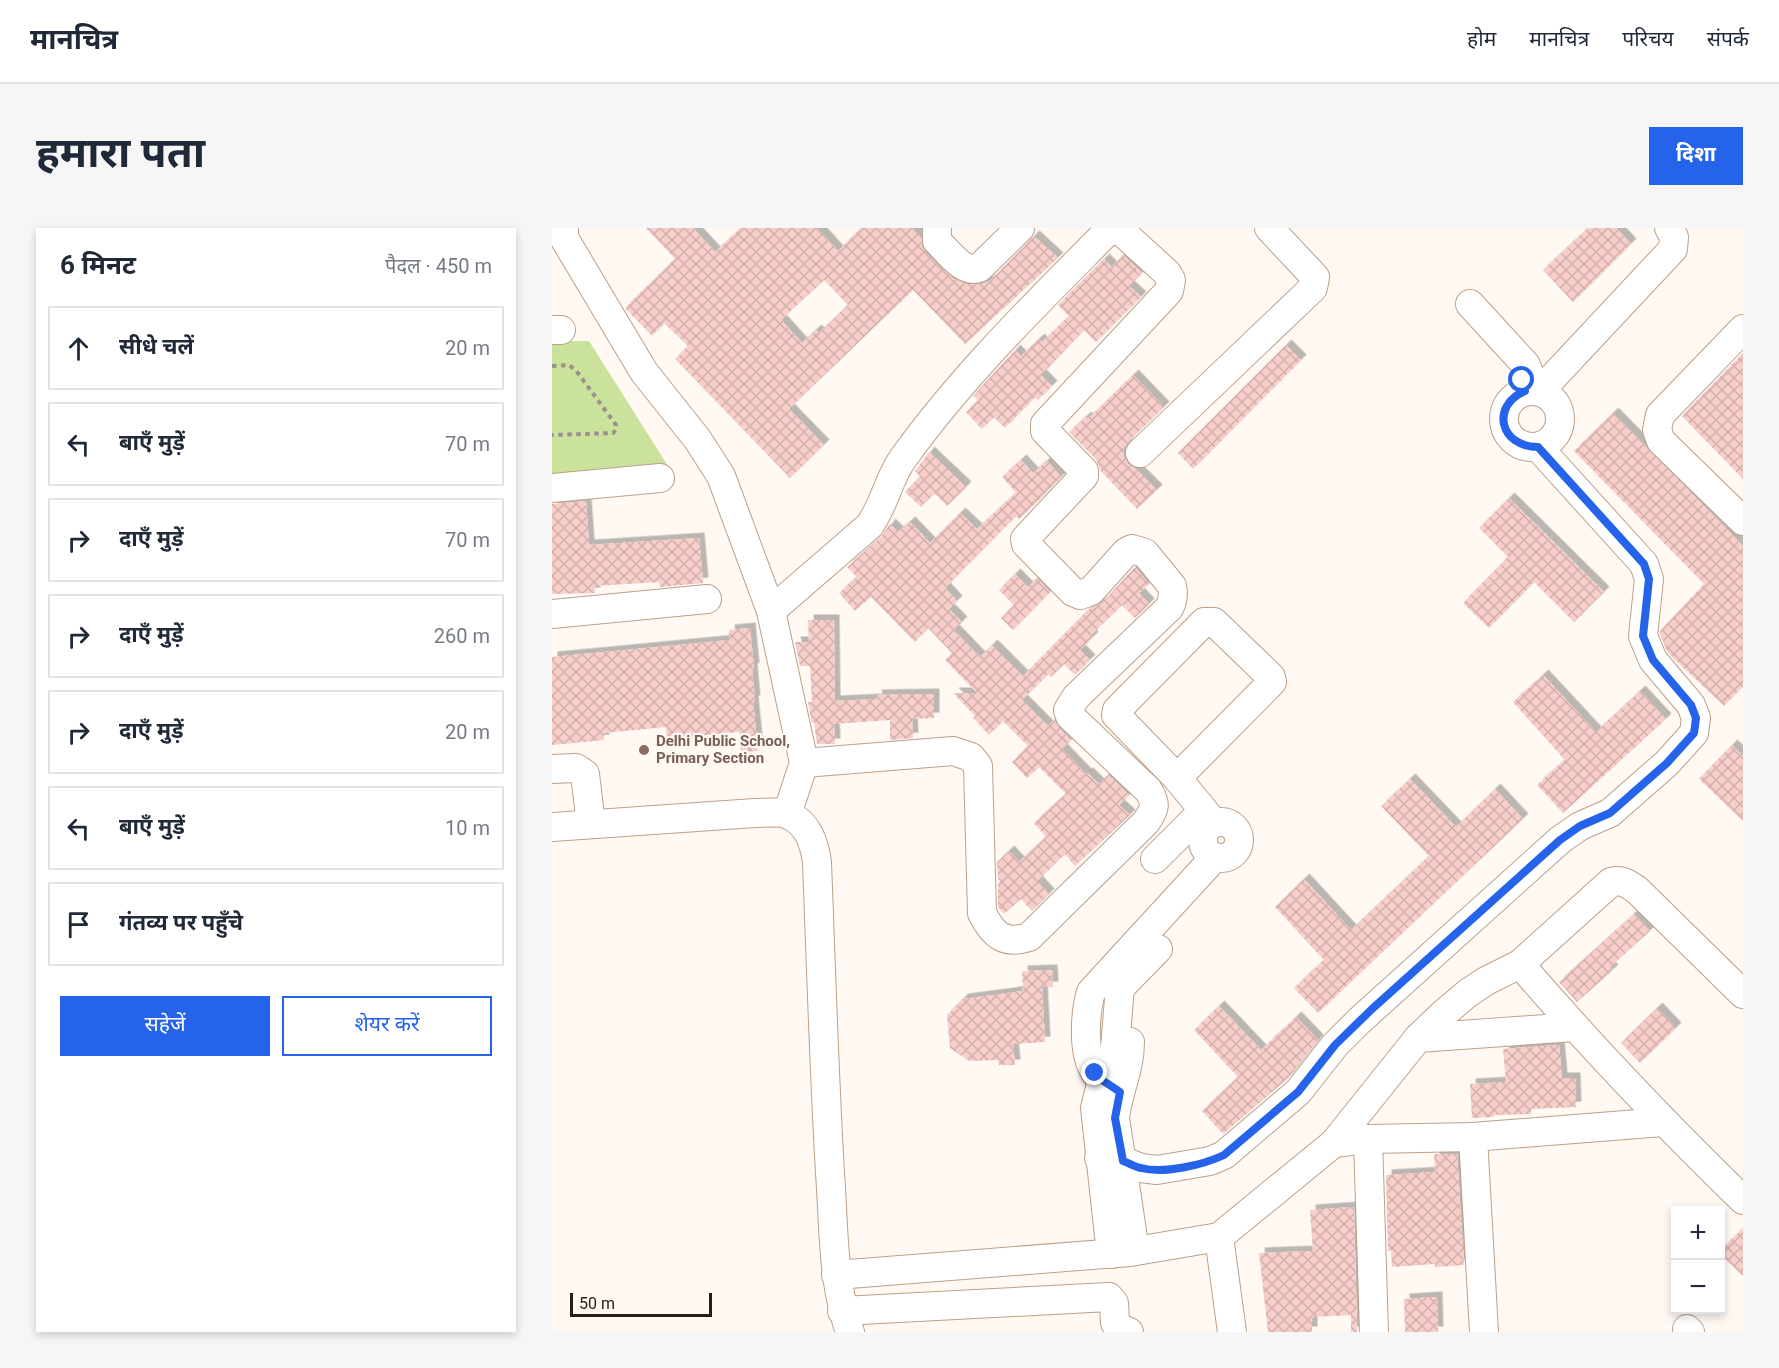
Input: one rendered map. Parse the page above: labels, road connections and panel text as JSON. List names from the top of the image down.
{
  "places": ["Delhi Public School, Primary Section"],
  "scale_bar": "50 m",
  "page": {
    "header": "मानचित्र",
    "nav": [
      "होम",
      "मानचित्र",
      "परिचय",
      "संपर्क"
    ],
    "buttons": [
      "दिशा",
      ["सहेजें", "शेयर करें"]
    ],
    "title": "हमारा पता",
    "heading": ["6 मिनट", "पैदल · 450 m"],
    "list": [
      ["सीधे चलें", "20 m"],
      ["बाएँ मुड़ें", "70 m"],
      ["दाएँ मुड़ें", "70 m"],
      ["दाएँ मुड़ें", "260 m"],
      ["दाएँ मुड़ें", "20 m"],
      ["बाएँ मुड़ें", "10 m"],
      "गंतव्य पर पहुँचे"
    ],
    "map_buttons": ["+", "−"],
    "scale": "50 m"
  }
}
